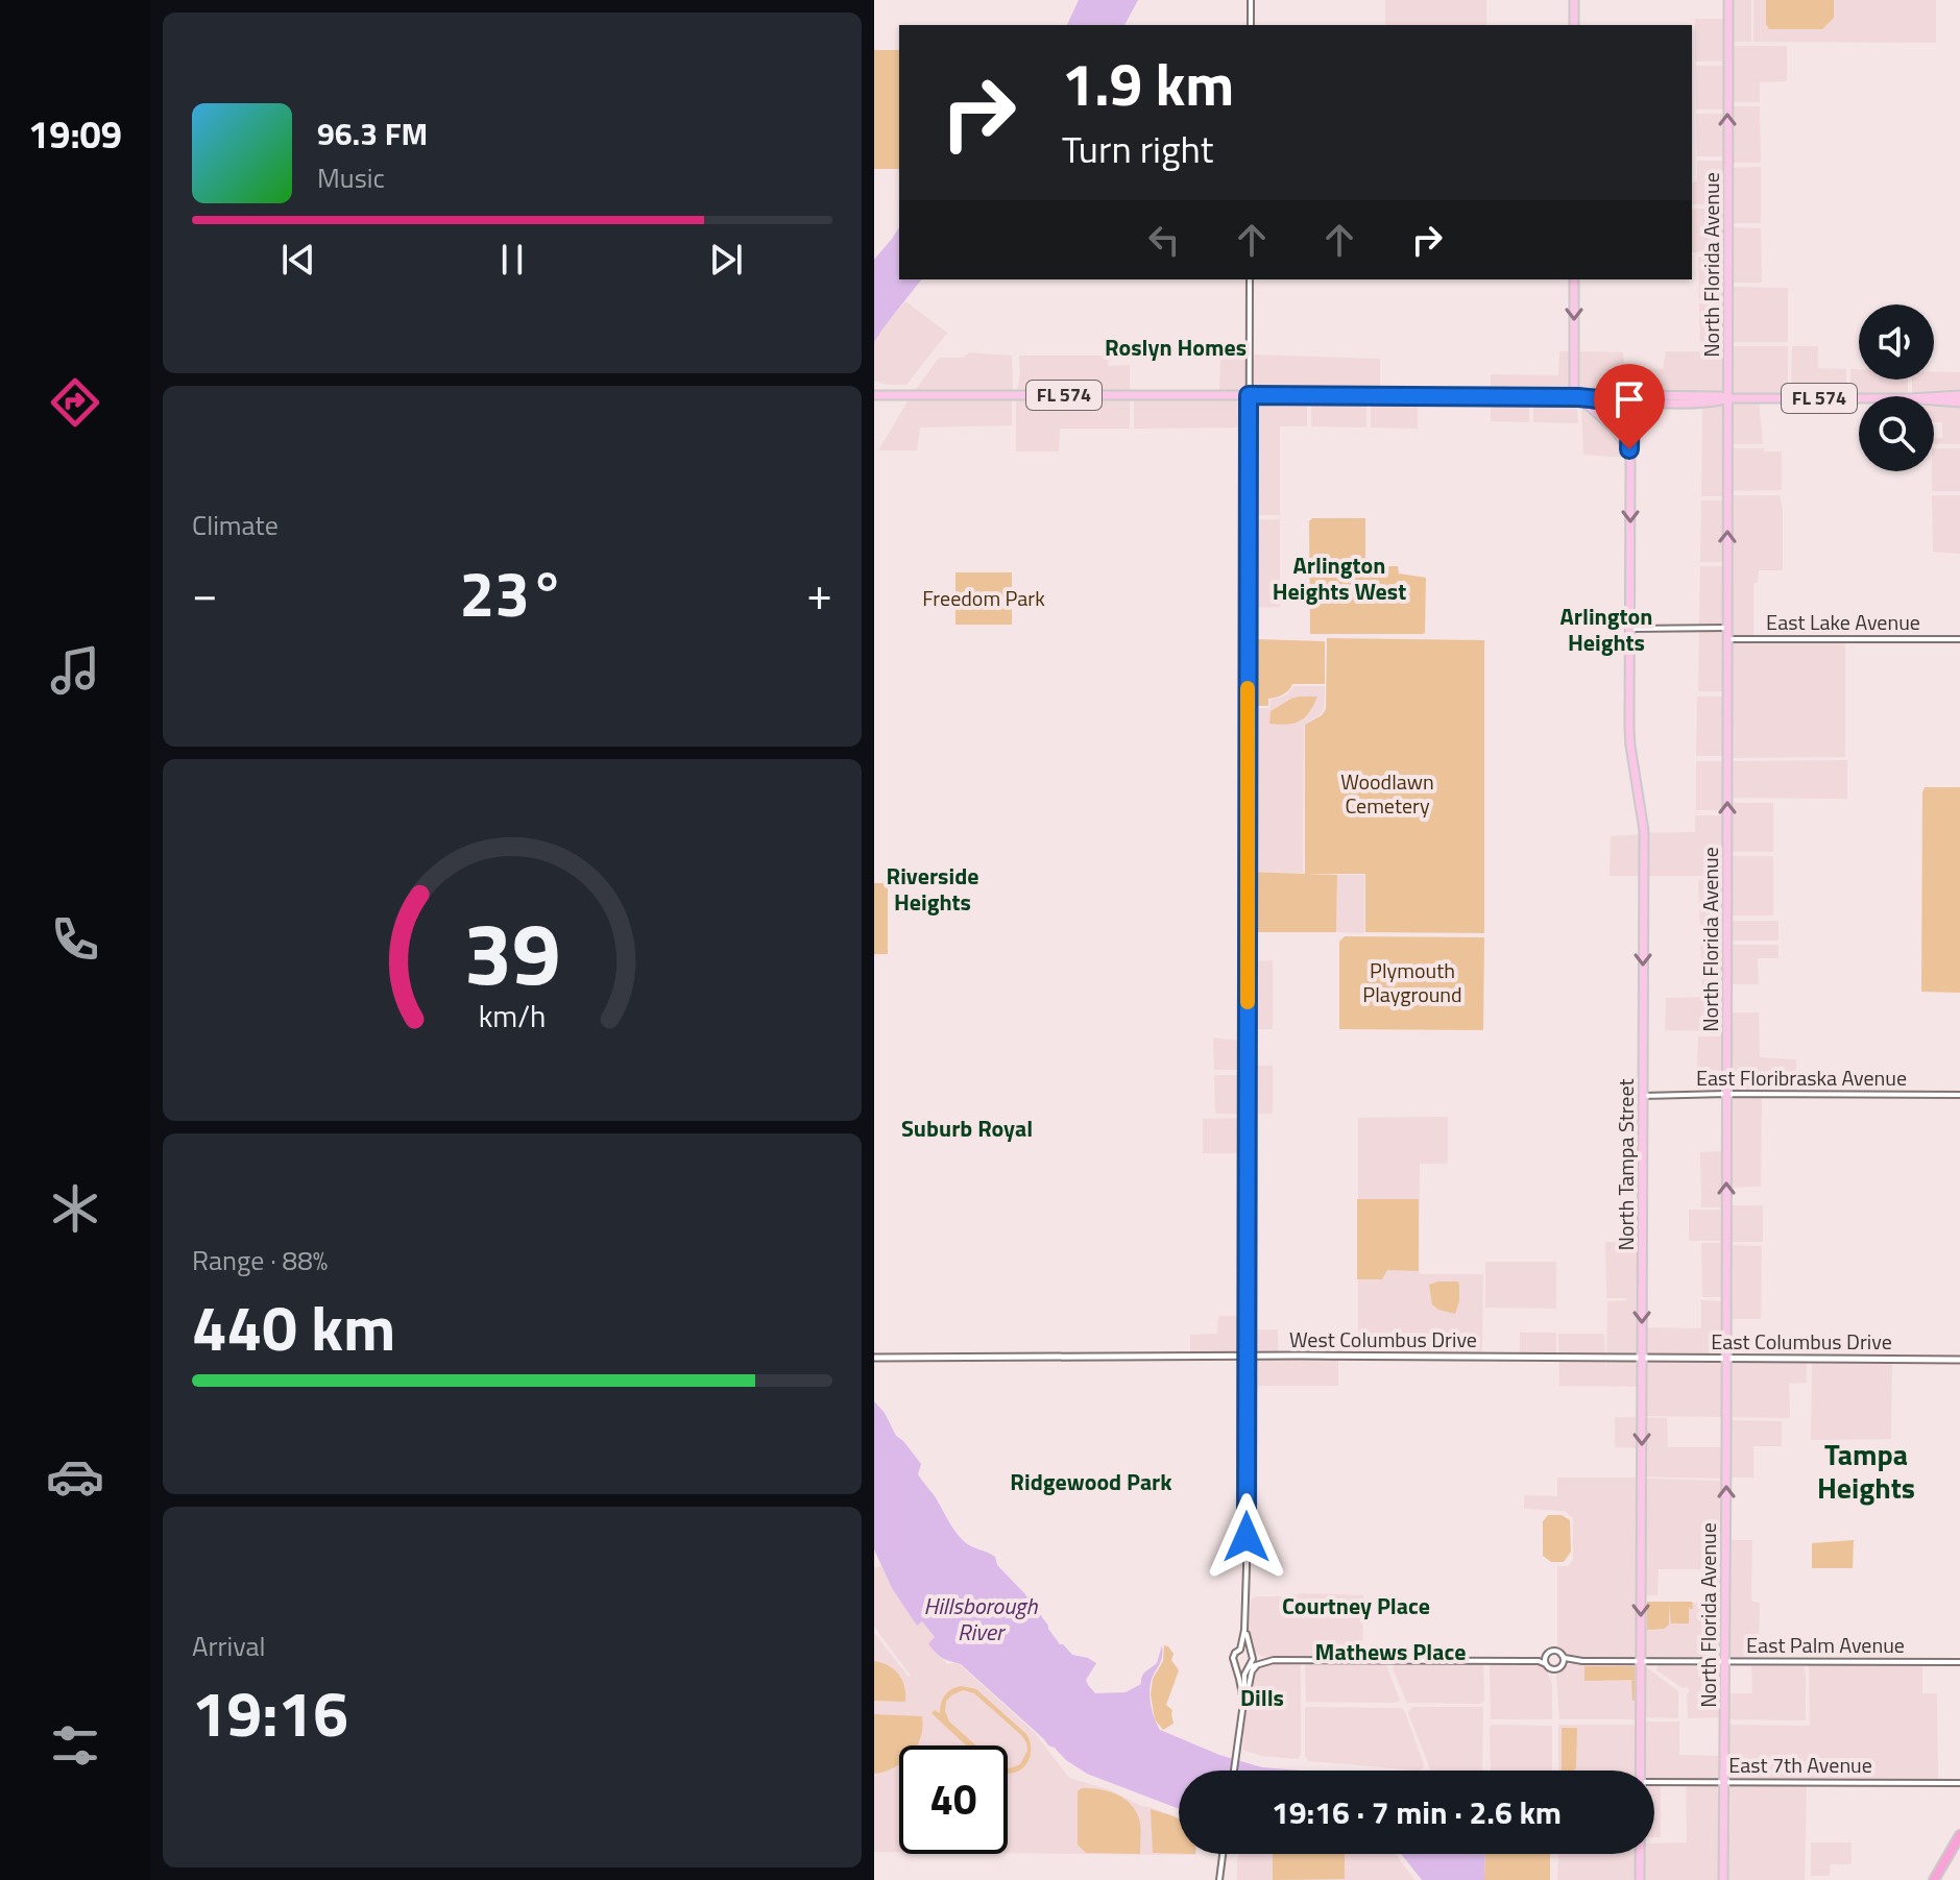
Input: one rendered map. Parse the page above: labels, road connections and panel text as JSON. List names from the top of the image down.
{
  "streets": {
    "main road": [
      "North Florida Avenue",
      "FL 574",
      "North Tampa Street",
      "West Columbus Drive",
      "East Columbus Drive"
    ],
    "street": [
      "East Lake Avenue",
      "East Floribraska Avenue",
      "East Palm Avenue",
      "East 7th Avenue"
    ]
  },
  "crossings": [
    ["North Florida Avenue", "FL 574"],
    ["North Florida Avenue", "East Lake Avenue"],
    ["North Florida Avenue", "East Floribraska Avenue"],
    ["North Florida Avenue", "East Columbus Drive"],
    ["North Florida Avenue", "East Palm Avenue"],
    ["North Florida Avenue", "East 7th Avenue"],
    ["FL 574", "North Tampa Street"],
    ["East Floribraska Avenue", "North Tampa Street"],
    ["North Tampa Street", "West Columbus Drive"],
    ["North Tampa Street", "East Columbus Drive"],
    ["North Tampa Street", "East Palm Avenue"],
    ["West Columbus Drive", "East Columbus Drive"]
  ],
  "one_way": ["North Florida Avenue", "North Tampa Street"],
  "districts": [
    "Roslyn Homes",
    "Arlington Heights West",
    "Arlington Heights",
    "Riverside Heights",
    "Suburb Royal",
    "Tampa Heights",
    "Ridgewood Park",
    "Courtney Place",
    "Mathews Place",
    "Dills"
  ],
  "water": ["Hillsborough River"],
  "parks": ["Freedom Park", "Woodlawn Cemetery", "Plymouth Playground"],
  "page": {
    "tabs": "19:09",
    "turn": ["1.9 km", "Turn right"],
    "song": ["96.3 FM", "Music"],
    "tile": [
      "Climate",
      ["Range · 88%", "440 km"],
      ["Arrival", "19:16"]
    ],
    "heat": ["−", "23°", "+"],
    "limit": "40",
    "trip": "19:16 · 7 min · 2.6 km",
    "gauge": ["39", "km/h"]
  }
}
